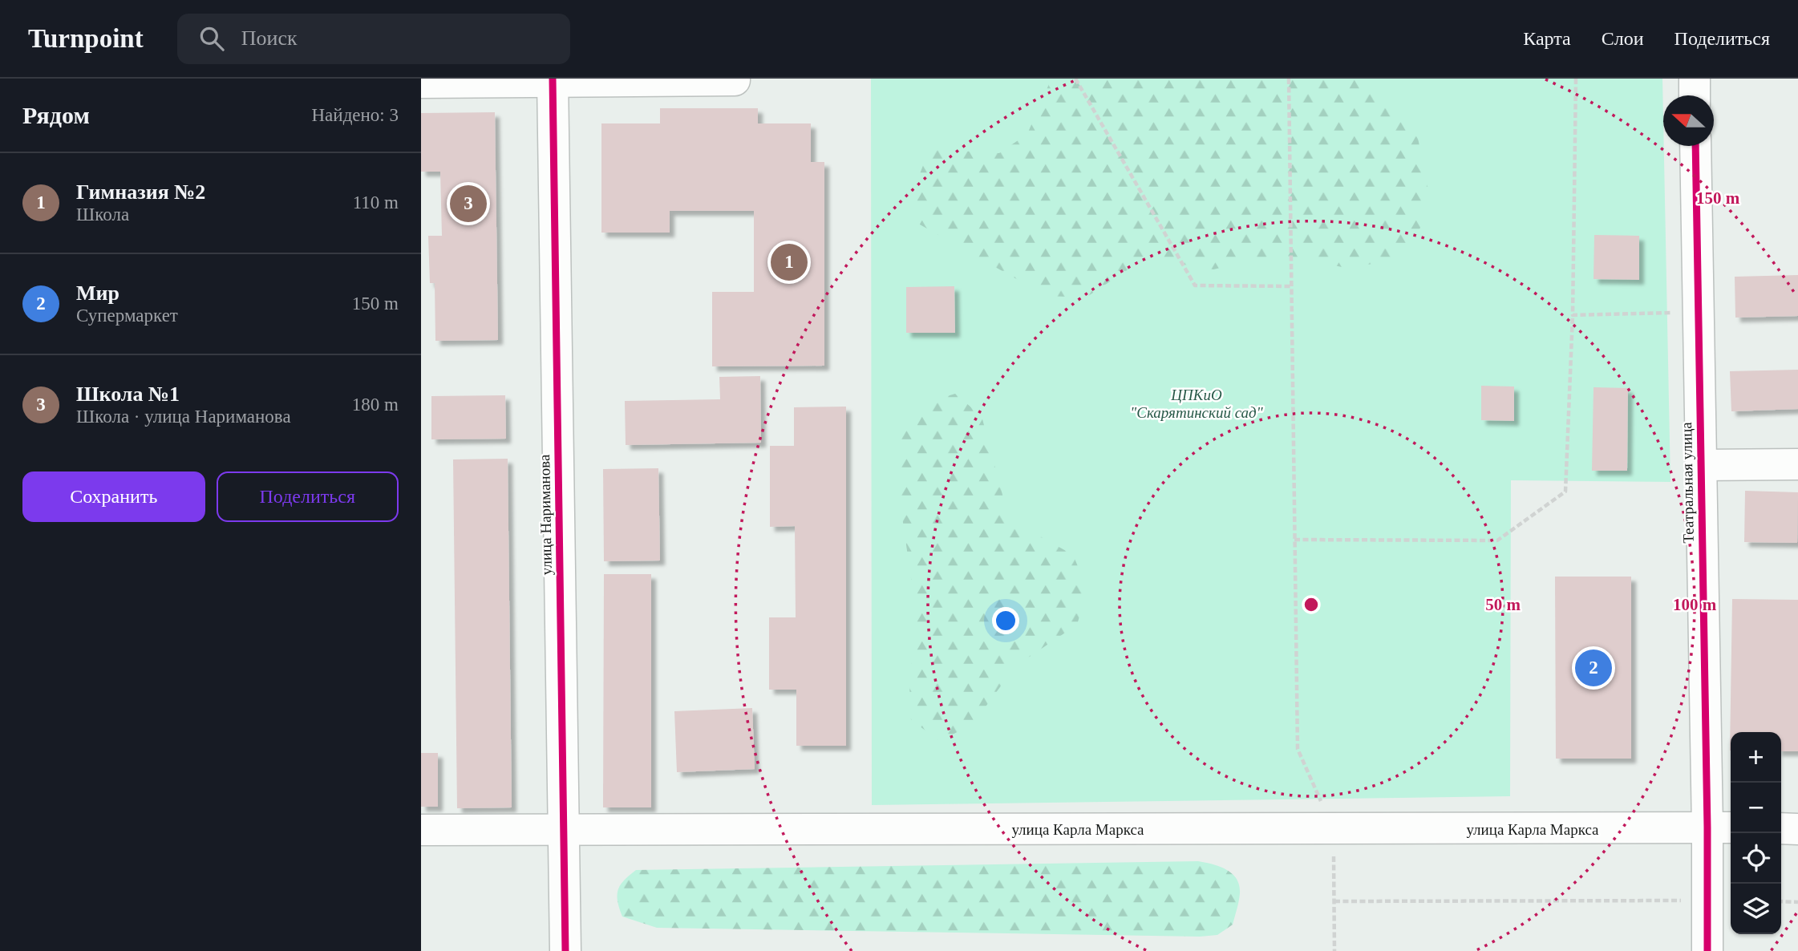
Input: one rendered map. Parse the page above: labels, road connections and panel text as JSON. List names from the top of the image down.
{
  "streets": {
    "street": ["Театральная улица", "улица Нариманова", "улица Карла Маркса"]
  },
  "crossings": [
    ["Театральная улица", "улица Карла Маркса"],
    ["улица Нариманова", "улица Карла Маркса"]
  ],
  "parks": ["ЦПКиО \"Скарятинский сад\""],
  "north": "left",
  "page": {
    "header": "Turnpoint",
    "search": "Поиск",
    "nav": ["Карта", "Слои", "Поделиться"],
    "heading": ["Рядом", "Найдено: 3"],
    "list": [
      {
        "mark": "1",
        "name": "Гимназия №2",
        "note": "Школа",
        "value": "110 m"
      },
      {
        "mark": "2",
        "name": "Мир",
        "note": "Супермаркет",
        "value": "150 m"
      },
      {
        "mark": "3",
        "name": "Школа №1",
        "note": "Школа · улица Нариманова",
        "value": "180 m"
      }
    ],
    "pins": ["3", "1", "2"],
    "buttons": ["Сохранить", "Поделиться"],
    "map_buttons": ["+", "−"]
  },
  "rings": ["150 m", "50 m", "100 m"]
}
